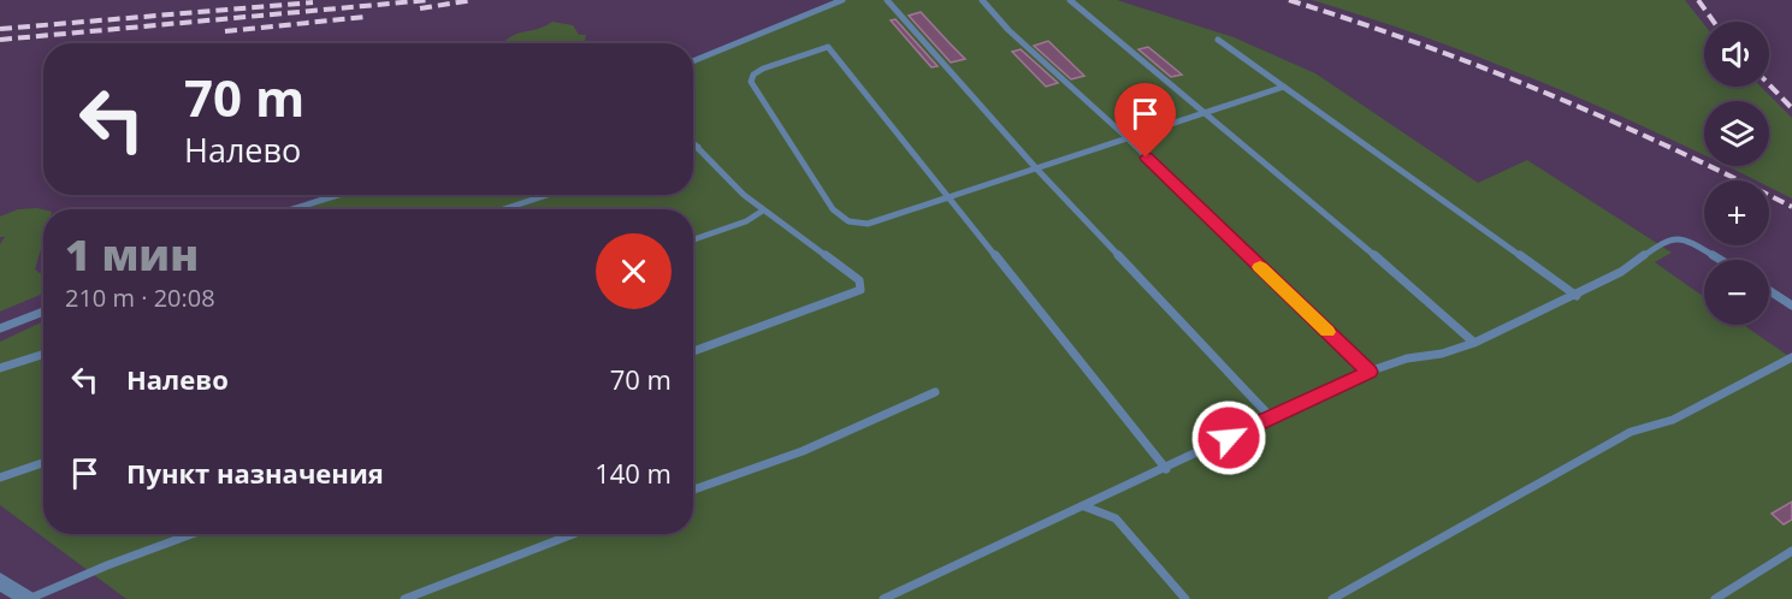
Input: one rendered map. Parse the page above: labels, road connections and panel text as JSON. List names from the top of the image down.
{
  "page": {
    "map_buttons": ["+", "−"],
    "turn": ["70 m", "Налево"],
    "heading": ["1 мин", "210 m · 20:08"],
    "list": [
      {
        "name": "Налево",
        "value": "70 m"
      },
      {
        "name": "Пункт назначения",
        "value": "140 m"
      }
    ]
  }
}
